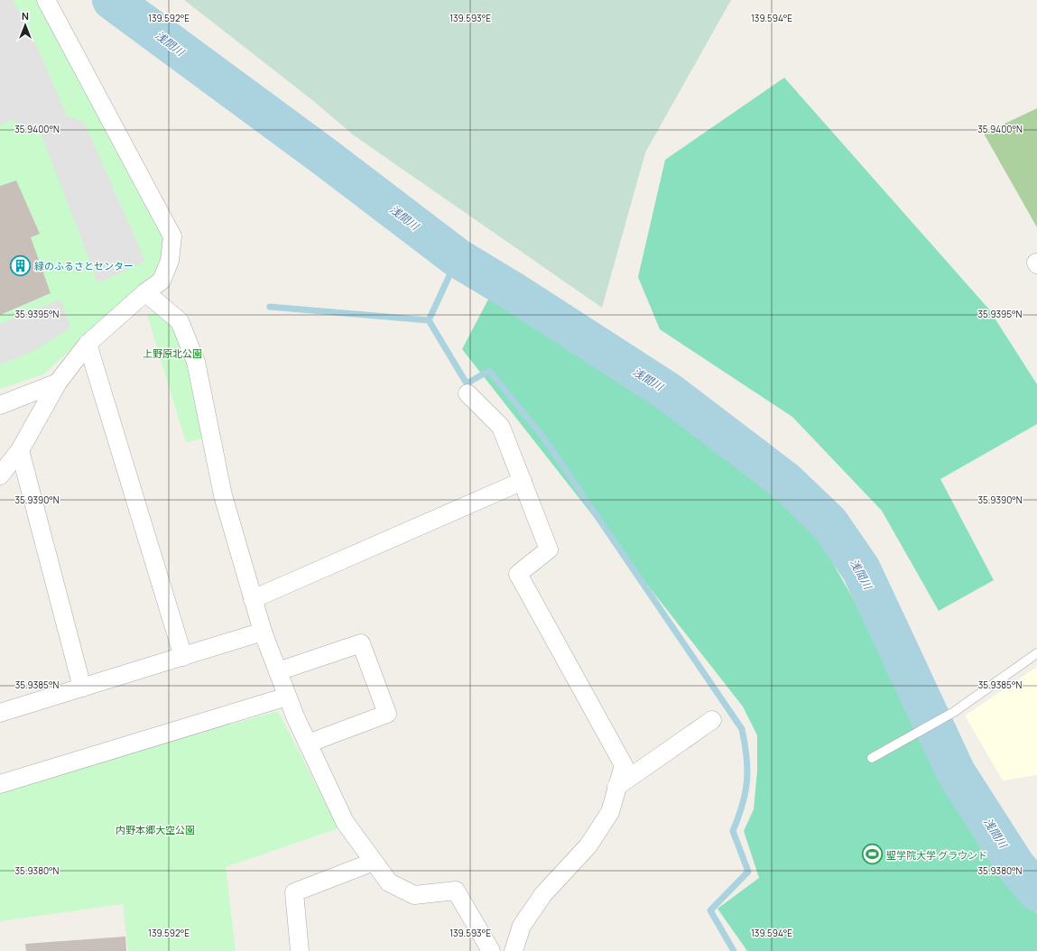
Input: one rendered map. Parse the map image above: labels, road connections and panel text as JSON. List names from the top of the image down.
{
  "water": ["浅間川"],
  "parks": ["上野原北公園", "内野本郷大空公園"],
  "places": {
    "building": ["緑のふるさとセンター"],
    "sports": ["聖学院大学 グラウンド"]
  },
  "north": "top",
  "coordinates": [
    "139.592°E",
    "139.593°E",
    "139.594°E",
    "35.9400°N",
    "35.9395°N",
    "35.9390°N",
    "35.9385°N",
    "35.9380°N"
  ]
}
